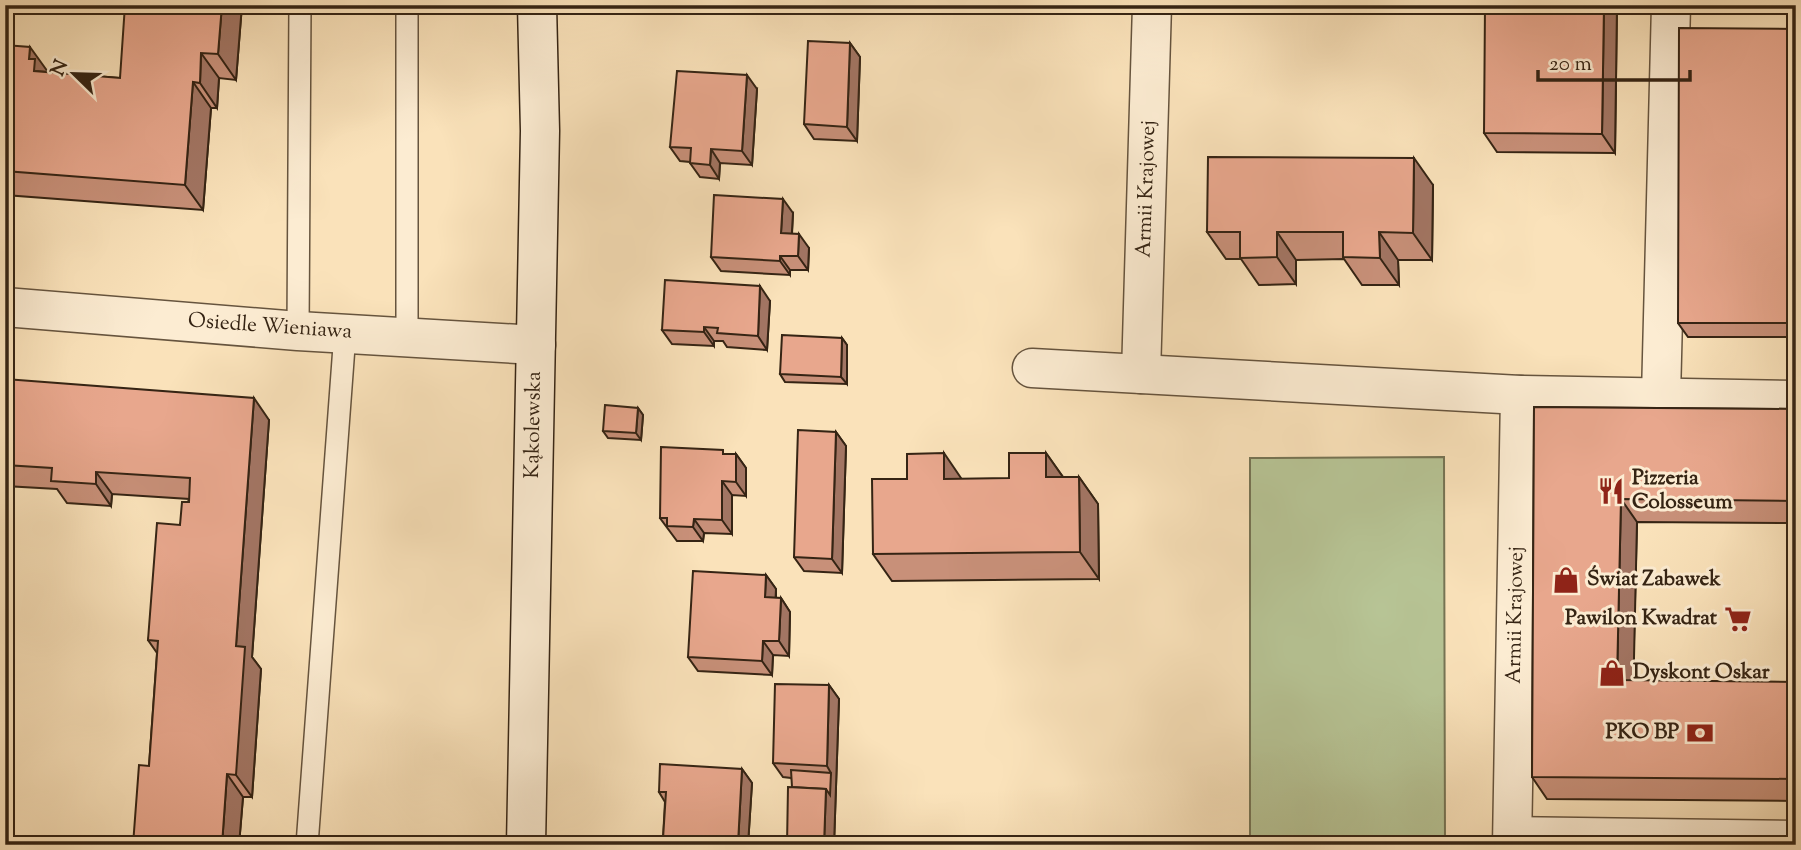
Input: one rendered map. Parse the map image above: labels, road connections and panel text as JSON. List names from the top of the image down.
{
  "streets": {
    "street": ["Armii Krajowej", "Osiedle Wieniawa", "Kąkolewska"]
  },
  "crossings": [
    ["Osiedle Wieniawa", "Kąkolewska"]
  ],
  "places": {
    "restaurant": ["Pizzeria Colosseum"],
    "shop": ["Świat Zabawek", "Dyskont Oskar"],
    "supermarket": ["Pawilon Kwadrat"],
    "bank": ["PKO BP"]
  },
  "scale_bar": "20 m",
  "north": "top left"
}
